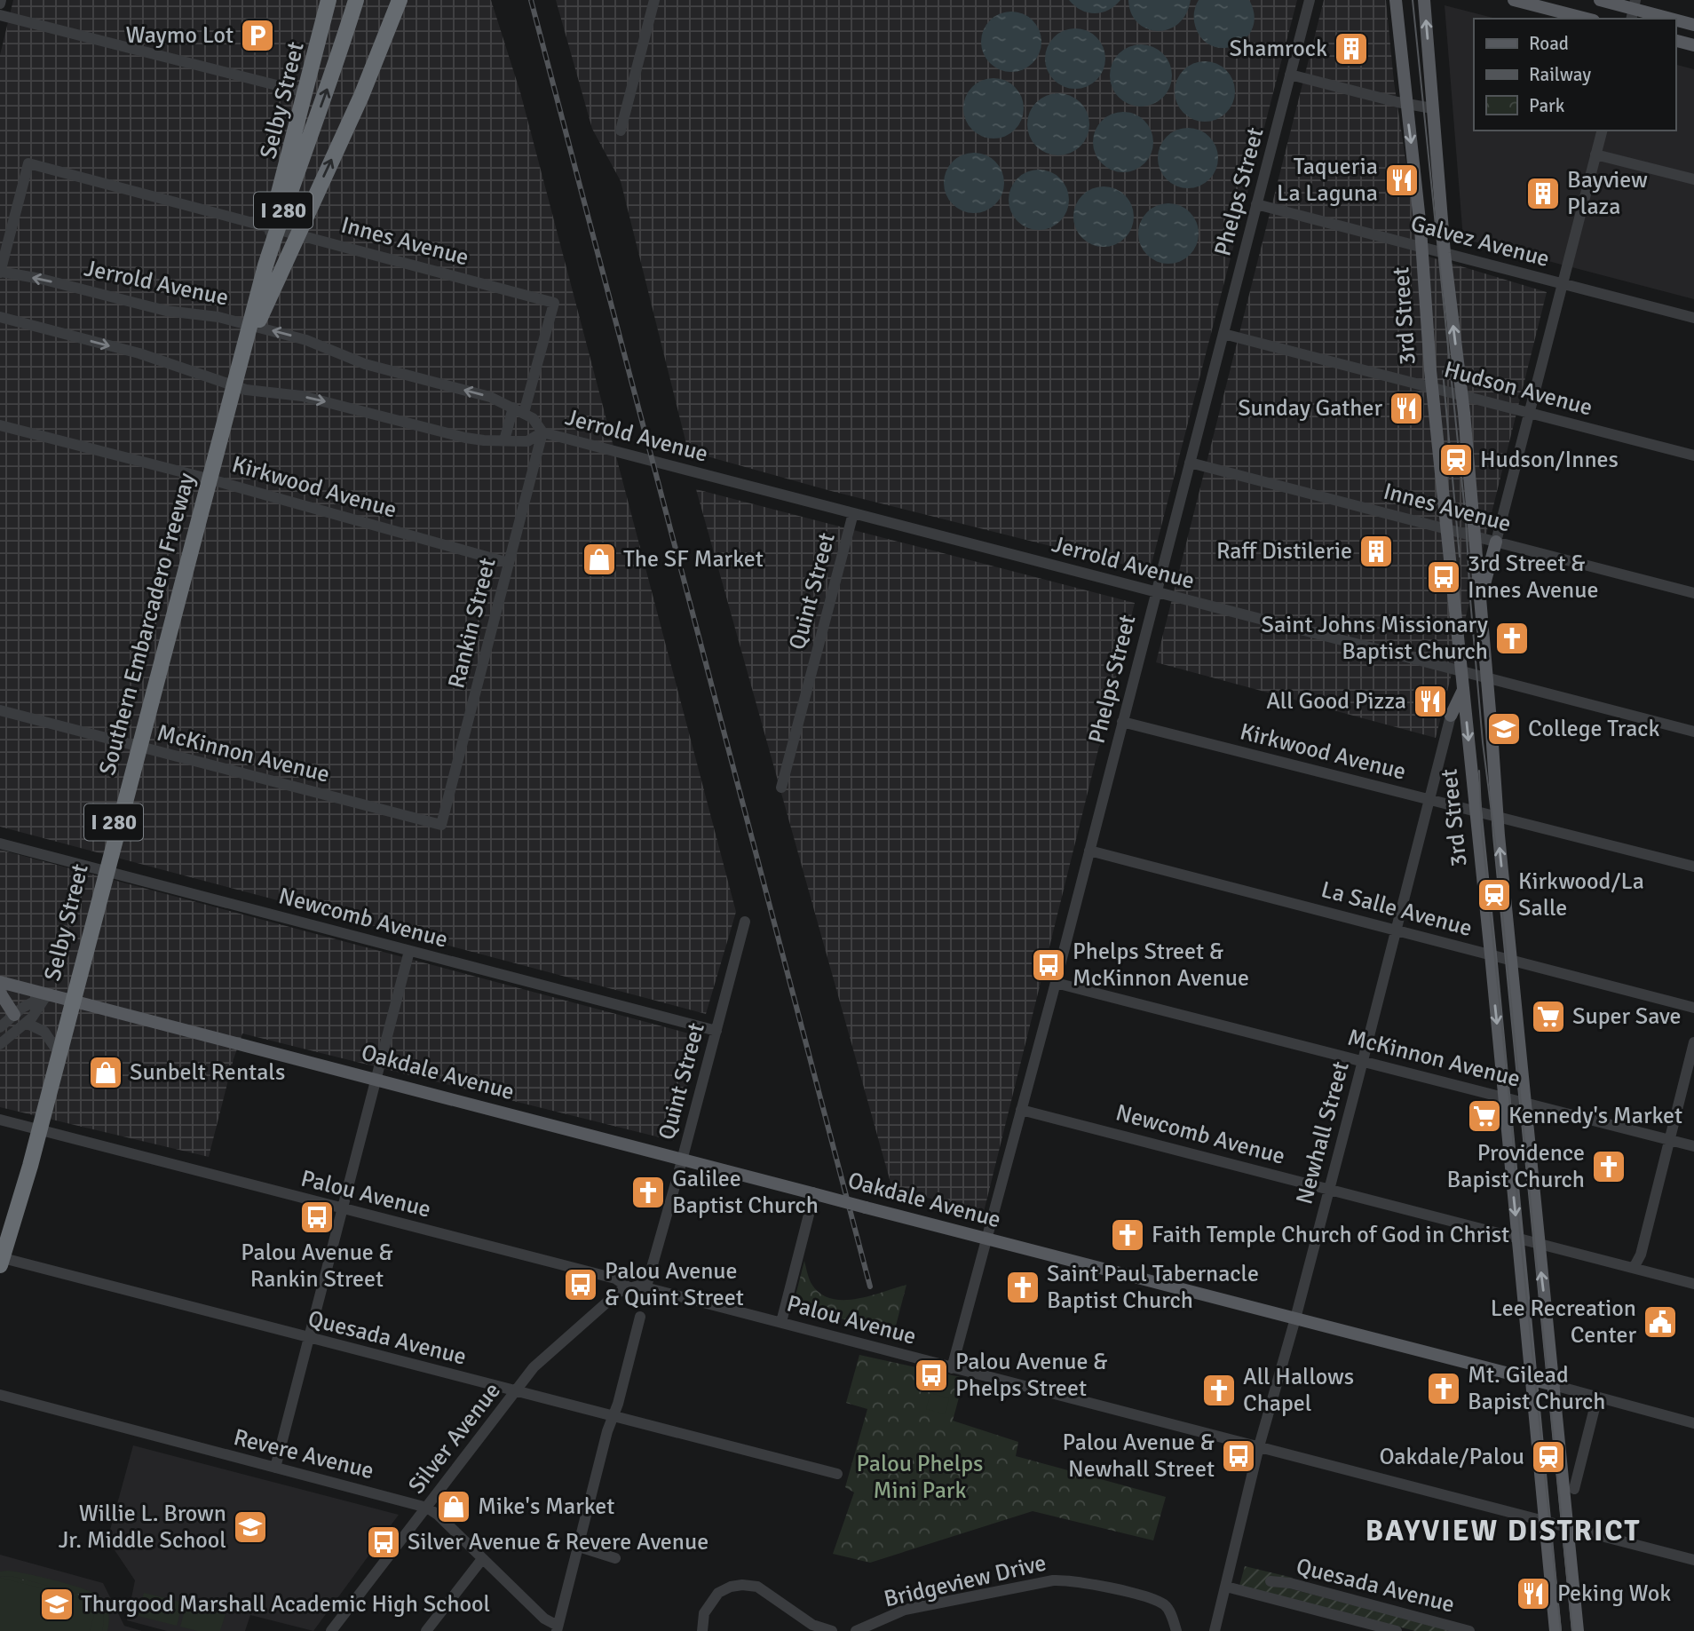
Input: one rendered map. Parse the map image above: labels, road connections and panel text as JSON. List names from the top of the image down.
{
  "streets": {
    "highway": ["I 280", "Southern Embarcadero Freeway"],
    "main road": ["3rd Street", "Oakdale Avenue"],
    "street": [
      "Selby Street",
      "Phelps Street",
      "Innes Avenue",
      "Galvez Avenue",
      "Jerrold Avenue",
      "Hudson Avenue",
      "Kirkwood Avenue",
      "Quint Street",
      "Rankin Street",
      "McKinnon Avenue",
      "La Salle Avenue",
      "Newcomb Avenue",
      "Newhall Street",
      "Palou Avenue",
      "Quesada Avenue",
      "Silver Avenue",
      "Revere Avenue",
      "Bridgeview Drive"
    ]
  },
  "crossings": [
    ["Selby Street", "Innes Avenue"],
    ["Selby Street", "Jerrold Avenue"],
    ["Selby Street", "Southern Embarcadero Freeway"],
    ["Selby Street", "McKinnon Avenue"],
    ["Selby Street", "Newcomb Avenue"],
    ["Selby Street", "Oakdale Avenue"],
    ["Selby Street", "Palou Avenue"],
    ["Selby Street", "Quesada Avenue"],
    ["Phelps Street", "Innes Avenue"],
    ["Phelps Street", "Galvez Avenue"],
    ["Phelps Street", "Jerrold Avenue"],
    ["Phelps Street", "Hudson Avenue"],
    ["Phelps Street", "Kirkwood Avenue"],
    ["Phelps Street", "McKinnon Avenue"],
    ["Phelps Street", "La Salle Avenue"],
    ["Phelps Street", "Newcomb Avenue"],
    ["Phelps Street", "Oakdale Avenue"],
    ["Phelps Street", "Palou Avenue"],
    ["Innes Avenue", "Jerrold Avenue"],
    ["Innes Avenue", "3rd Street"],
    ["Galvez Avenue", "3rd Street"],
    ["Jerrold Avenue", "3rd Street"],
    ["Jerrold Avenue", "Quint Street"],
    ["Jerrold Avenue", "Rankin Street"],
    ["3rd Street", "Hudson Avenue"],
    ["3rd Street", "Kirkwood Avenue"],
    ["3rd Street", "McKinnon Avenue"],
    ["3rd Street", "La Salle Avenue"],
    ["3rd Street", "Newcomb Avenue"],
    ["3rd Street", "Oakdale Avenue"],
    ["3rd Street", "Palou Avenue"],
    ["Kirkwood Avenue", "Rankin Street"],
    ["Kirkwood Avenue", "Newhall Street"],
    ["Quint Street", "Newcomb Avenue"],
    ["Quint Street", "Oakdale Avenue"],
    ["Quint Street", "Palou Avenue"],
    ["Rankin Street", "McKinnon Avenue"],
    ["McKinnon Avenue", "Newhall Street"],
    ["La Salle Avenue", "Newhall Street"],
    ["Newcomb Avenue", "Newhall Street"],
    ["Oakdale Avenue", "Newhall Street"],
    ["Newhall Street", "Palou Avenue"],
    ["Newhall Street", "Quesada Avenue"],
    ["Palou Avenue", "Silver Avenue"],
    ["Quesada Avenue", "Silver Avenue"],
    ["Silver Avenue", "Revere Avenue"]
  ],
  "districts": ["BAYVIEW DISTRICT"],
  "parks": ["Palou Phelps Mini Park"],
  "places": {
    "parking": ["Waymo Lot"],
    "building": ["Shamrock", "Bayview Plaza", "Raff Distilerie"],
    "restaurant": [
      "Taqueria La Laguna",
      "Sunday Gather",
      "All Good Pizza",
      "Peking Wok"
    ],
    "station": ["Hudson/Innes", "Kirkwood/La Salle", "Oakdale/Palou"],
    "shop": ["The SF Market", "Sunbelt Rentals", "Mike's Market"],
    "bus stop": [
      "3rd Street & Innes Avenue",
      "Phelps Street & McKinnon Avenue",
      "Palou Avenue & Rankin Street",
      "Palou Avenue & Quint Street",
      "Palou Avenue & Phelps Street",
      "Palou Avenue & Newhall Street",
      "Silver Avenue & Revere Avenue"
    ],
    "church": [
      "Saint Johns Missionary Baptist Church",
      "Providence Bapist Church",
      "Galilee Baptist Church",
      "Faith Temple Church of God in Christ",
      "Saint Paul Tabernacle Baptist Church",
      "Mt. Gilead Bapist Church",
      "All Hallows Chapel"
    ],
    "school or university": ["College Track", "Willie L. Brown Jr. Middle School", "Thurgood Marshall Academic High School"],
    "supermarket": ["Super Save", "Kennedy's Market"],
    "public building": ["Lee Recreation Center"]
  },
  "legend": ["Road", "Railway", "Park"]
}
